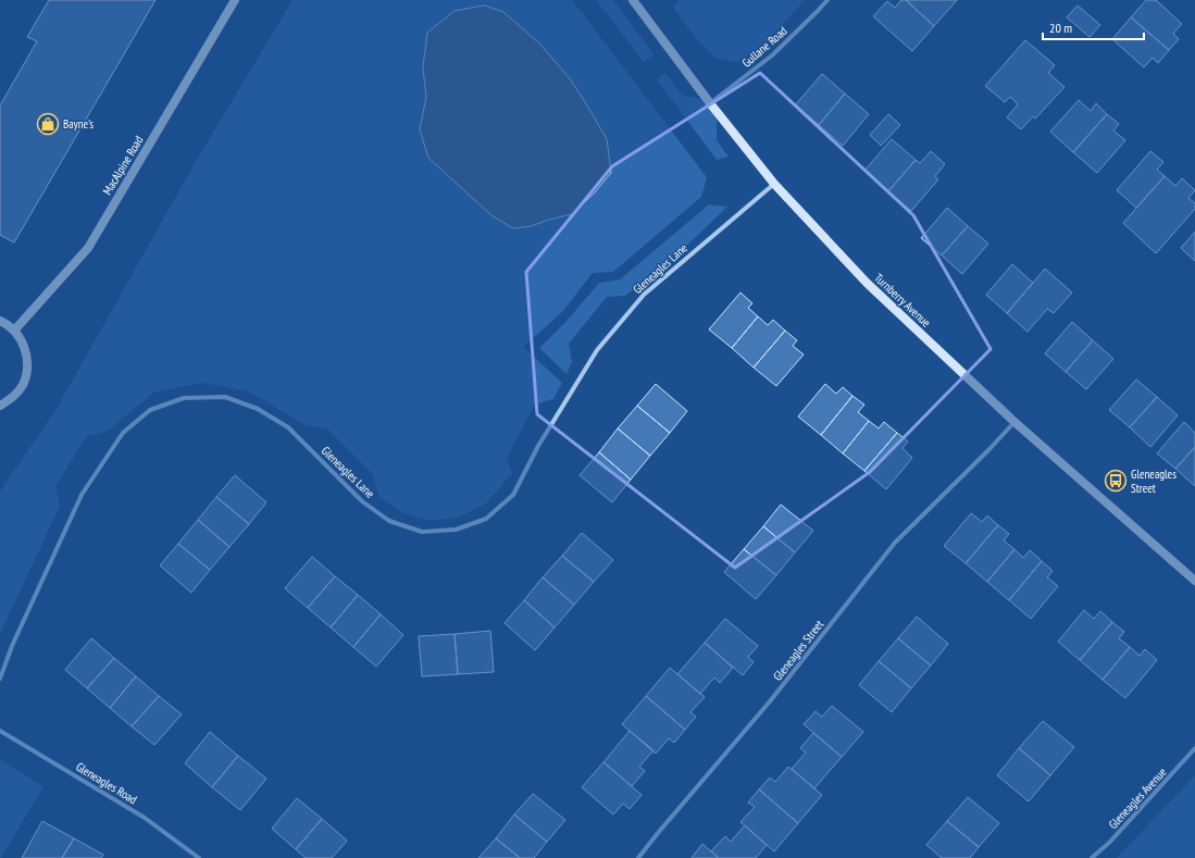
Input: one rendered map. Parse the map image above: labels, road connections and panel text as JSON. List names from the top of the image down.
{
  "streets": {
    "street": [
      "Gullane Road",
      "MacAlpine Road",
      "Gleneagles Lane",
      "Turnberry Avenue",
      "Gleneagles Street",
      "Gleneagles Road",
      "Gleneagles Avenue"
    ]
  },
  "crossings": [
    ["Gullane Road", "Turnberry Avenue"],
    ["Gleneagles Lane", "Turnberry Avenue"],
    ["Turnberry Avenue", "Gleneagles Street"]
  ],
  "places": {
    "shop": ["Bayne's"],
    "bus stop": ["Gleneagles Street"]
  },
  "scale_bar": "20 m"
}
